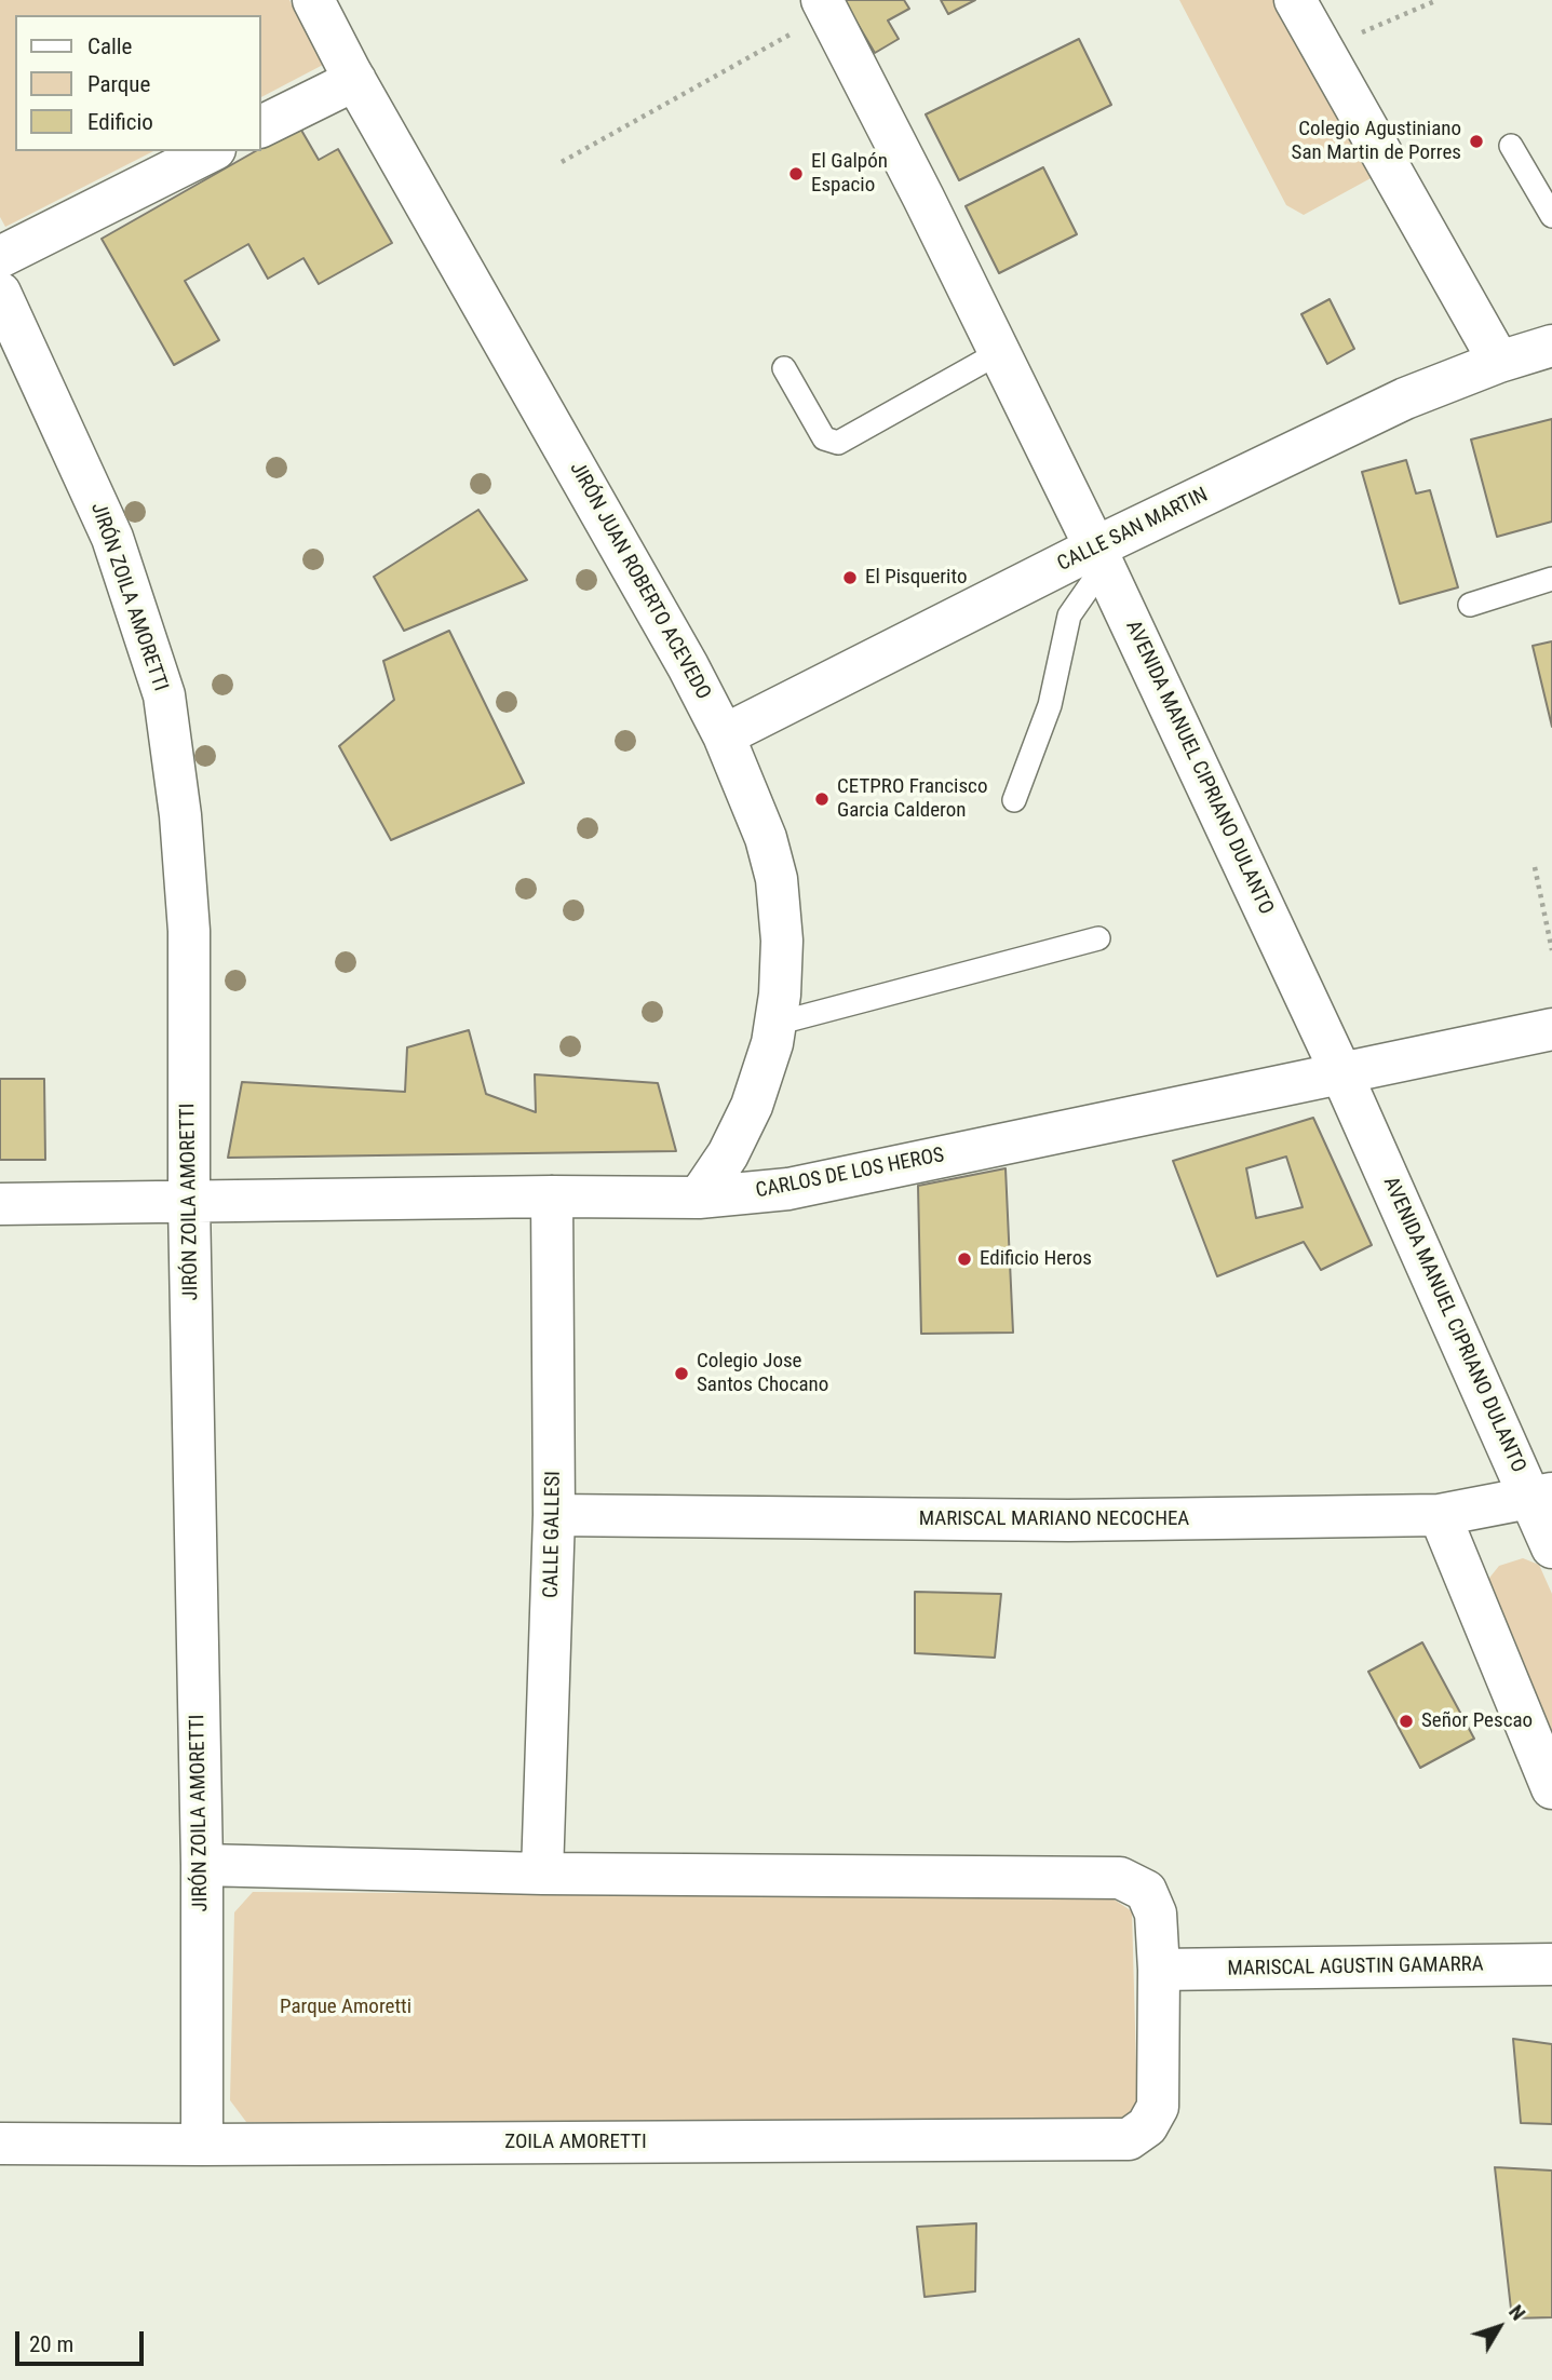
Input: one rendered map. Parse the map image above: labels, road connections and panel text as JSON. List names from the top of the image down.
{
  "streets": {
    "street": [
      "CALLE SAN MARTIN",
      "JIRÓN JUAN ROBERTO ACEVEDO",
      "JIRÓN ZOILA AMORETTI",
      "AVENIDA MANUEL CIPRIANO DULANTO",
      "CARLOS DE LOS HEROS",
      "MARISCAL MARIANO NECOCHEA",
      "CALLE GALLESI",
      "MARISCAL AGUSTIN GAMARRA",
      "ZOILA AMORETTI"
    ]
  },
  "crossings": [
    ["CALLE SAN MARTIN", "JIRÓN JUAN ROBERTO ACEVEDO"],
    ["CALLE SAN MARTIN", "AVENIDA MANUEL CIPRIANO DULANTO"],
    ["JIRÓN JUAN ROBERTO ACEVEDO", "CARLOS DE LOS HEROS"],
    ["JIRÓN ZOILA AMORETTI", "CARLOS DE LOS HEROS"],
    ["JIRÓN ZOILA AMORETTI", "ZOILA AMORETTI"],
    ["AVENIDA MANUEL CIPRIANO DULANTO", "CARLOS DE LOS HEROS"],
    ["AVENIDA MANUEL CIPRIANO DULANTO", "MARISCAL MARIANO NECOCHEA"],
    ["CARLOS DE LOS HEROS", "CALLE GALLESI"],
    ["MARISCAL MARIANO NECOCHEA", "CALLE GALLESI"],
    ["MARISCAL AGUSTIN GAMARRA", "ZOILA AMORETTI"]
  ],
  "parks": ["Parque Amoretti"],
  "places": [
    "Colegio Agustiniano San Martin de Porres",
    "El Galpón Espacio",
    "El Pisquerito",
    "CETPRO Francisco Garcia Calderon",
    "Edificio Heros",
    "Colegio Jose Santos Chocano",
    "Señor Pescao"
  ],
  "legend": ["Calle", "Parque", "Edificio"],
  "scale_bar": "20 m",
  "north": "top right"
}
